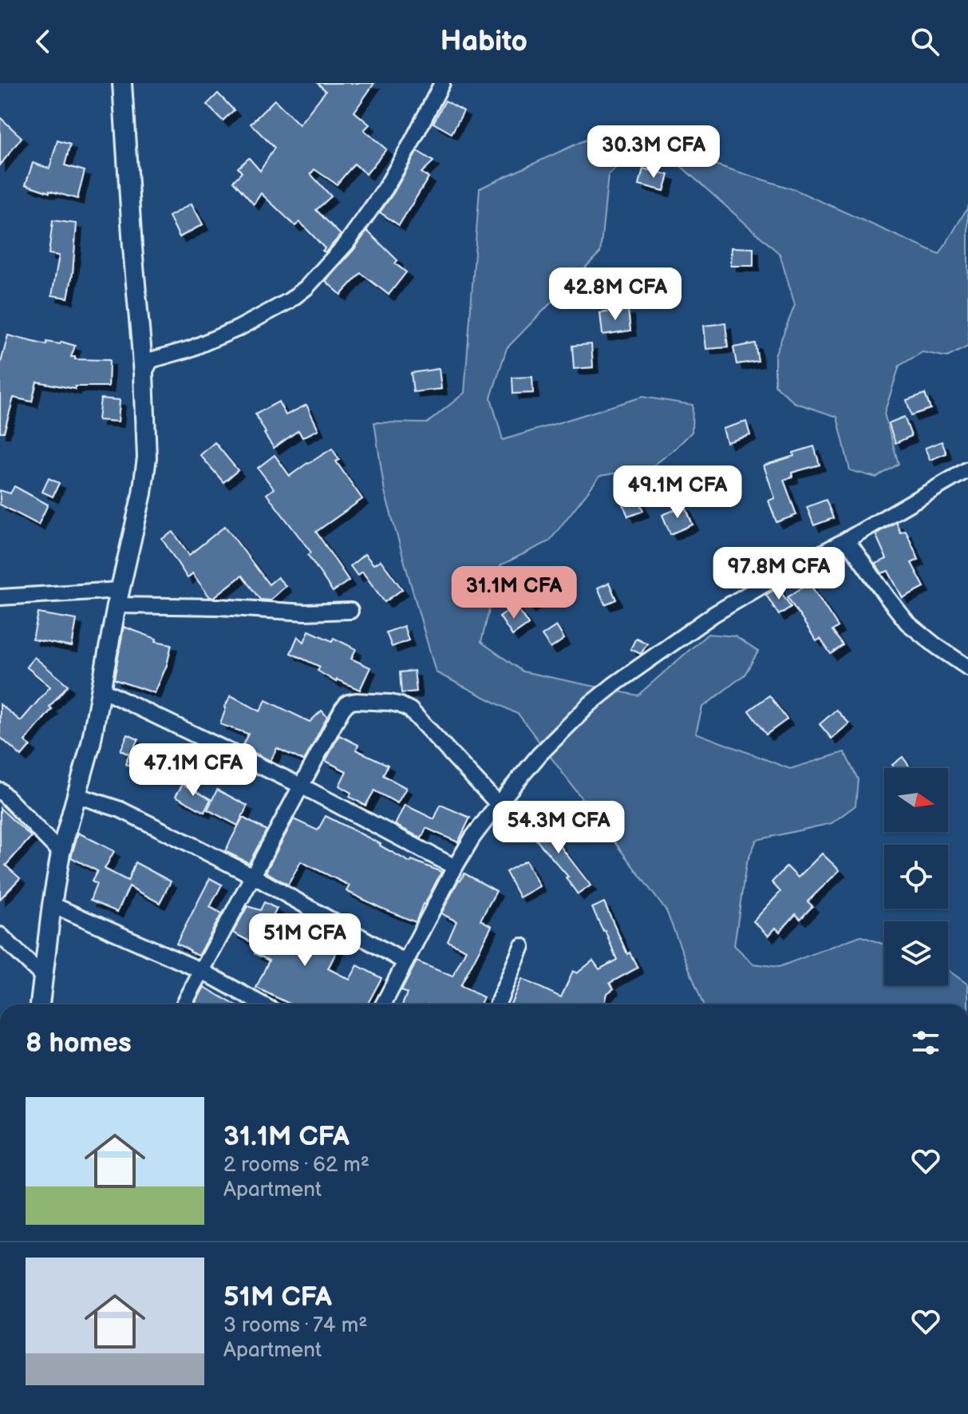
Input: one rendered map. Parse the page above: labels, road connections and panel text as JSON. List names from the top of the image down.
{
  "north": "right",
  "page": {
    "header": "Habito",
    "price": [
      "30.3M CFA",
      "42.8M CFA",
      "49.1M CFA",
      "97.8M CFA",
      "31.1M CFA",
      "47.1M CFA",
      "54.3M CFA",
      "51M CFA"
    ],
    "heading": "8 homes",
    "list": [
      {
        "name": "31.1M CFA",
        "note": "2 rooms · 62 m² · Apartment"
      },
      {
        "name": "51M CFA",
        "note": "3 rooms · 74 m² · Apartment"
      }
    ]
  }
}
